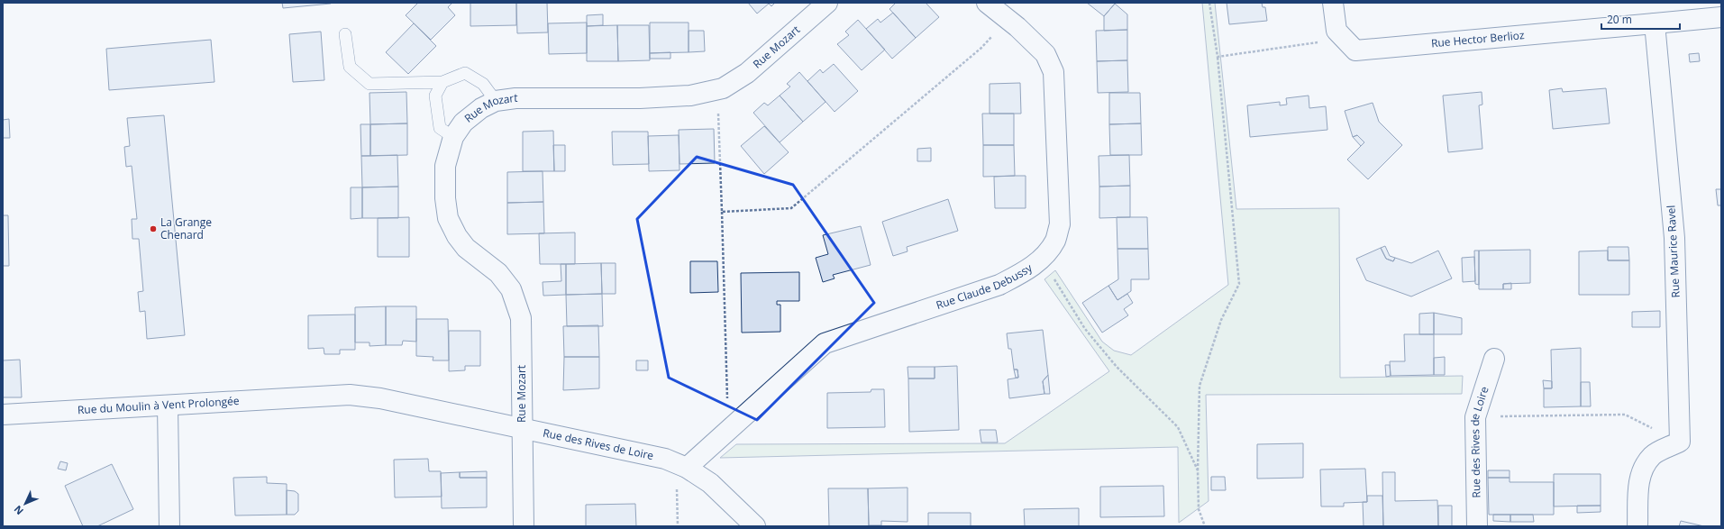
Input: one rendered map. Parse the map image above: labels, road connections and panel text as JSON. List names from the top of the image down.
{
  "streets": {
    "street": [
      "Rue Hector Berlioz",
      "Rue Mozart",
      "Rue Maurice Ravel",
      "Rue Claude Debussy",
      "Rue du Moulin à Vent Prolongée",
      "Rue des Rives de Loire"
    ]
  },
  "crossings": [
    ["Rue Hector Berlioz", "Rue Maurice Ravel"],
    ["Rue Mozart", "Rue des Rives de Loire"],
    ["Rue Claude Debussy", "Rue des Rives de Loire"],
    ["Rue du Moulin à Vent Prolongée", "Rue des Rives de Loire"]
  ],
  "places": ["La Grange Chenard"],
  "scale_bar": "20 m",
  "north": "bottom left"
}
